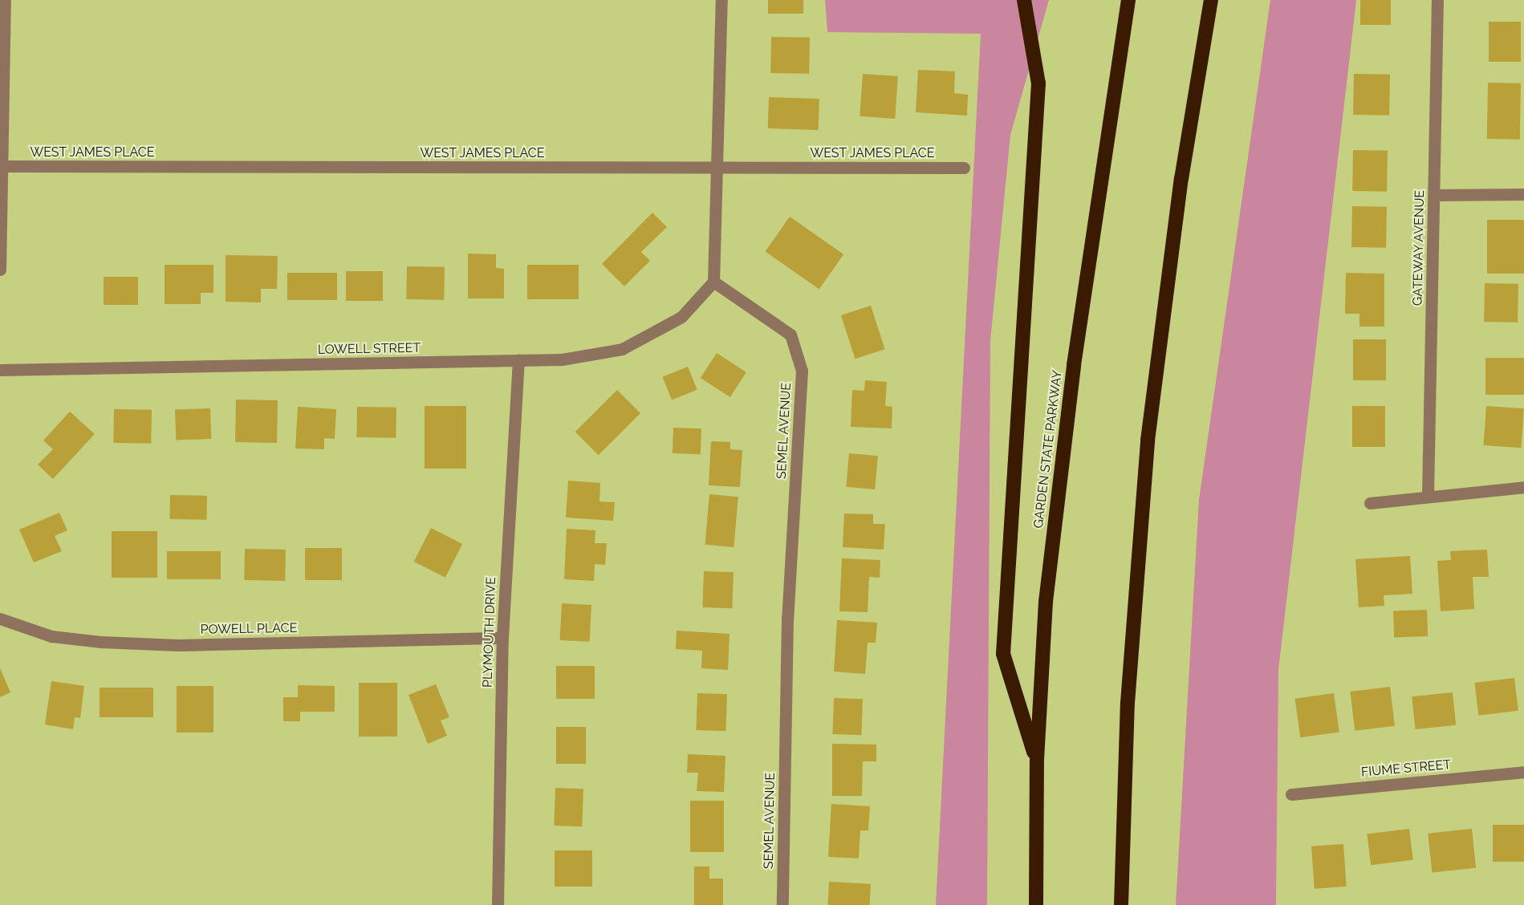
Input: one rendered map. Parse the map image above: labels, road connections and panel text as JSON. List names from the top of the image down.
{
  "streets": {
    "highway": ["GARDEN STATE PARKWAY"],
    "street": [
      "WEST JAMES PLACE",
      "GATEWAY AVENUE",
      "LOWELL STREET",
      "SEMEL AVENUE",
      "POWELL PLACE",
      "PLYMOUTH DRIVE",
      "FIUME STREET"
    ]
  },
  "crossings": [
    ["LOWELL STREET", "SEMEL AVENUE"],
    ["LOWELL STREET", "PLYMOUTH DRIVE"],
    ["POWELL PLACE", "PLYMOUTH DRIVE"]
  ]
}
